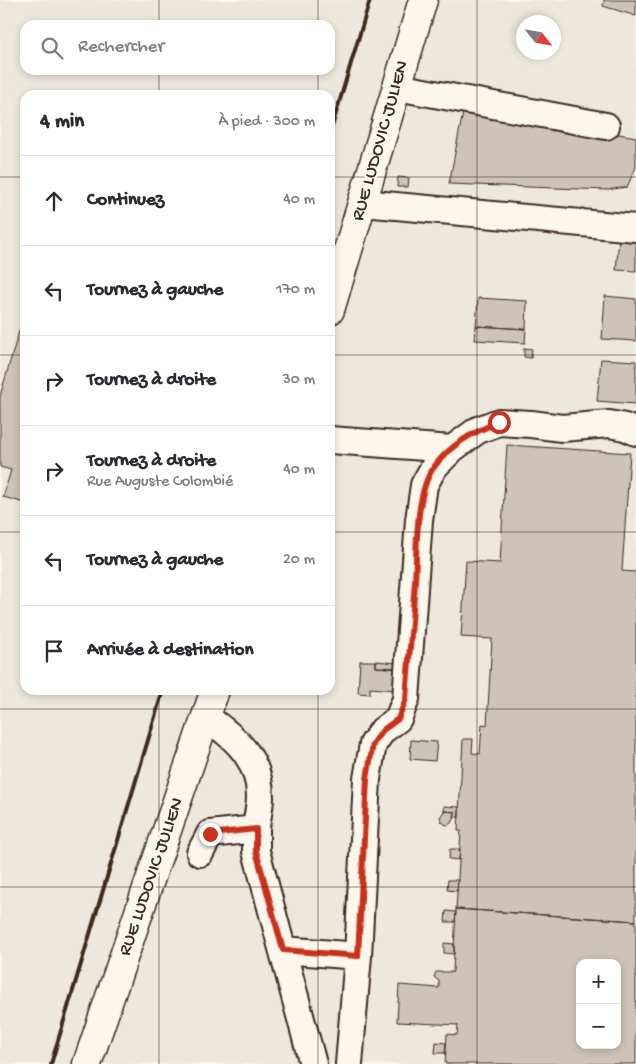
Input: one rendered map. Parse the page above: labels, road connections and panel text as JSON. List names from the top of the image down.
{
  "streets": {
    "main road": ["RUE LUDOVIC JULIEN"]
  },
  "north": "bottom right",
  "page": {
    "search": "Rechercher",
    "heading": ["4 min", "À pied · 300 m"],
    "list": [
      ["Continuez", "40 m"],
      ["Tournez à gauche", "170 m"],
      ["Tournez à droite", "30 m"],
      ["Tournez à droite", "Rue Auguste Colombié", "40 m"],
      ["Tournez à gauche", "20 m"],
      "Arrivée à destination"
    ],
    "map_buttons": ["+", "−"]
  }
}
